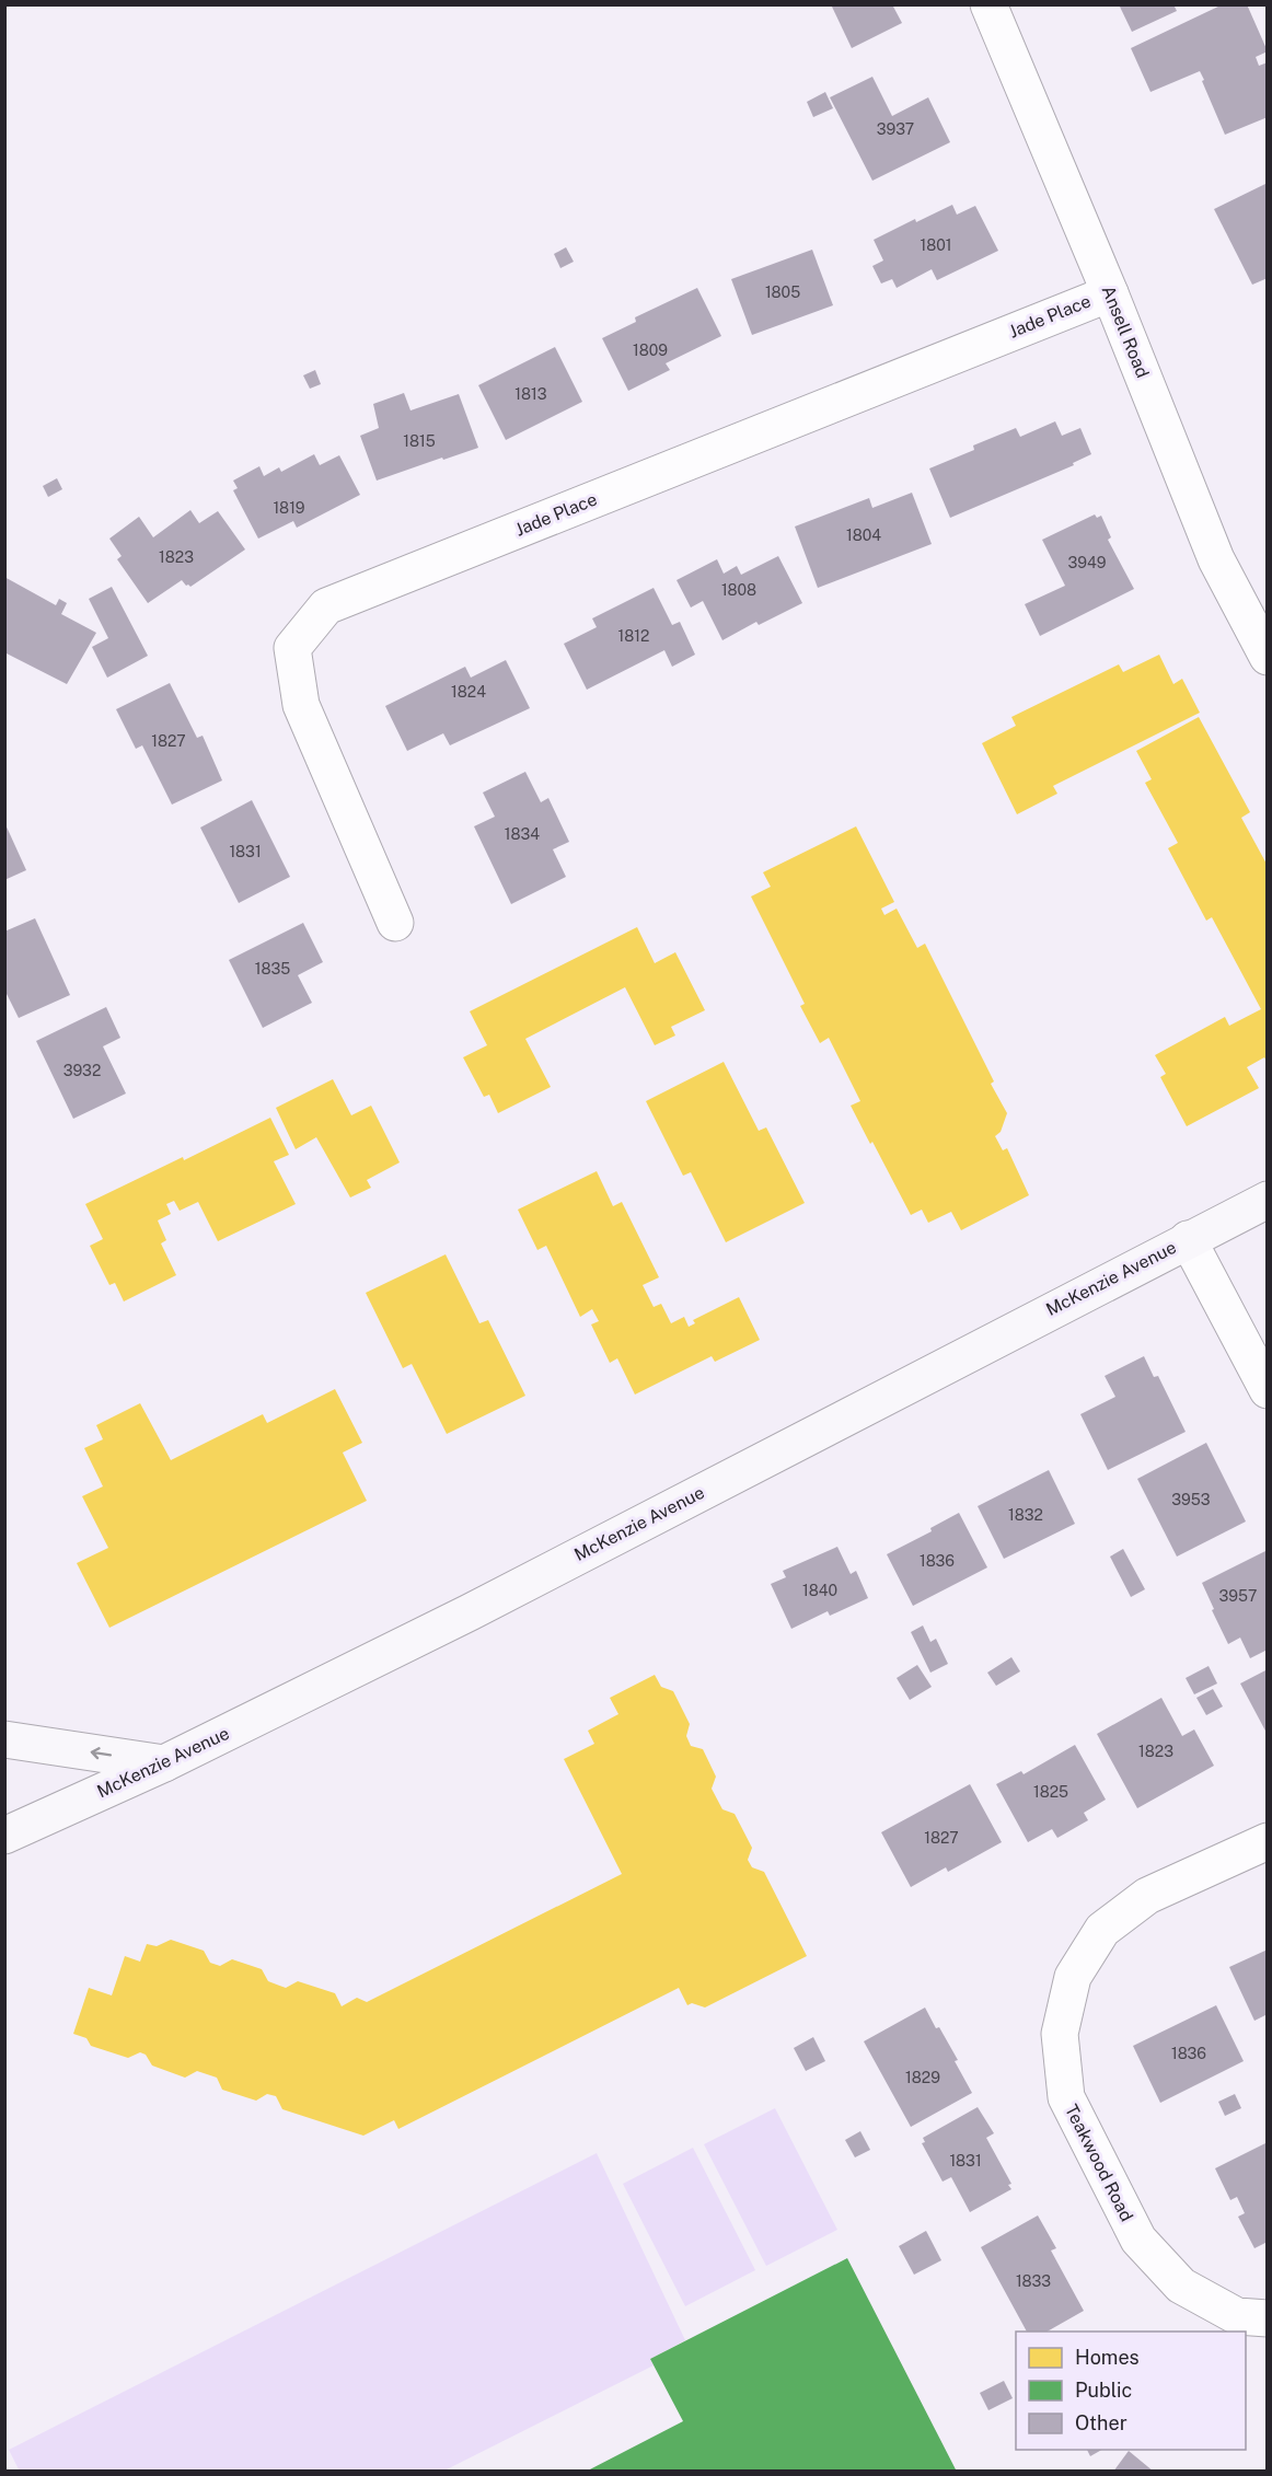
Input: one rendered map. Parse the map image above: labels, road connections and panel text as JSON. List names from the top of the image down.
{
  "streets": {
    "main road": ["McKenzie Avenue"],
    "street": ["Jade Place", "Ansell Road", "Teakwood Road"]
  },
  "crossings": [
    ["Jade Place", "Ansell Road"]
  ],
  "house_numbers": [
    "3937",
    "1801",
    "1805",
    "1809",
    "1813",
    "1815",
    "1819",
    "1804",
    "1823",
    "3949",
    "1808",
    "1812",
    "1824",
    "1827",
    "1834",
    "1831",
    "1835",
    "3932",
    "3953",
    "1832",
    "1836",
    "1840",
    "3957",
    "1823",
    "1825",
    "1827",
    "1836",
    "1829",
    "1831",
    "1833"
  ],
  "legend": ["Homes", "Public", "Other"]
}
